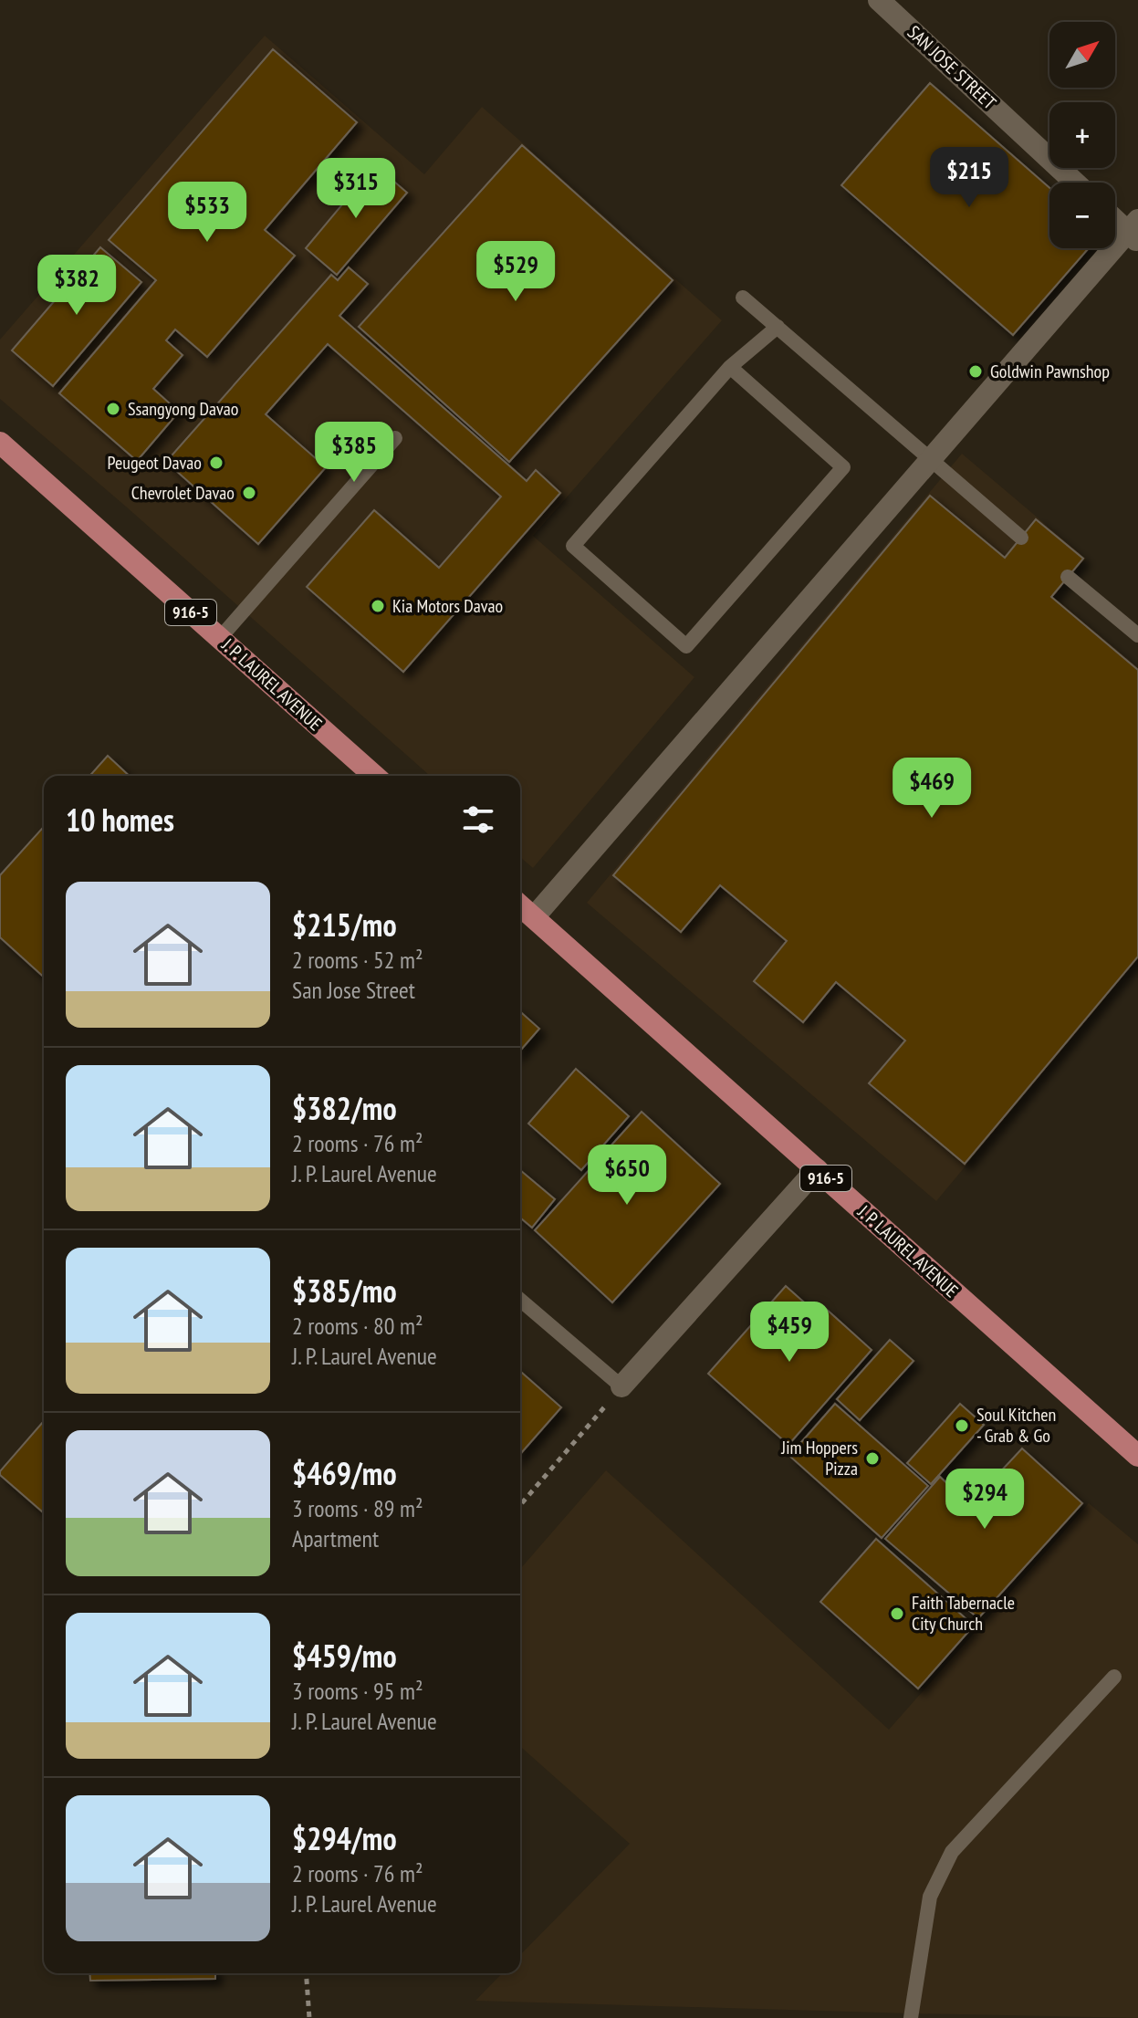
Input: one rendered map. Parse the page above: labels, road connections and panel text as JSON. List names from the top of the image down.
{
  "streets": {
    "main road": ["916-5", "J. P. LAUREL AVENUE"],
    "street": ["SAN JOSE STREET"]
  },
  "places": [
    "Goldwin Pawnshop",
    "Ssangyong Davao",
    "Peugeot Davao",
    "Chevrolet Davao",
    "Kia Motors Davao",
    "Soul Kitchen - Grab & Go",
    "Jim Hoppers Pizza",
    "Faith Tabernacle City Church"
  ],
  "north": "top right",
  "page": {
    "map_buttons": ["+", "−"],
    "price": [
      "$215",
      "$315",
      "$533",
      "$529",
      "$382",
      "$385",
      "$469",
      "$650",
      "$459",
      "$294"
    ],
    "heading": "10 homes",
    "list": [
      {
        "name": "$215/mo",
        "note": "2 rooms · 52 m² · San Jose Street"
      },
      {
        "name": "$382/mo",
        "note": "2 rooms · 76 m² · J. P. Laurel Avenue"
      },
      {
        "name": "$385/mo",
        "note": "2 rooms · 80 m² · J. P. Laurel Avenue"
      },
      {
        "name": "$469/mo",
        "note": "3 rooms · 89 m² · Apartment"
      },
      {
        "name": "$459/mo",
        "note": "3 rooms · 95 m² · J. P. Laurel Avenue"
      },
      {
        "name": "$294/mo",
        "note": "2 rooms · 76 m² · J. P. Laurel Avenue"
      }
    ]
  }
}
